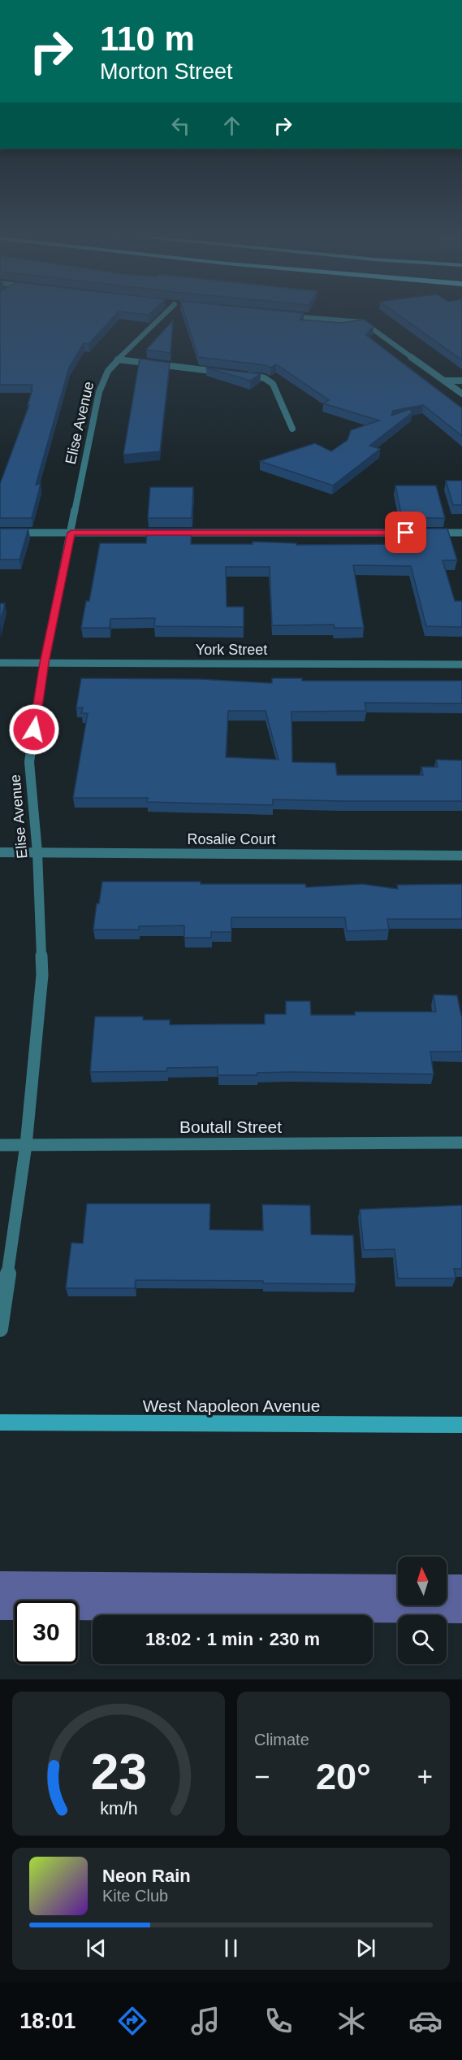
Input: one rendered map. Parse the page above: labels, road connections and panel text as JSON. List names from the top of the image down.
{
  "streets": {
    "main road": ["West Napoleon Avenue"],
    "street": [
      "Elise Avenue",
      "York Street",
      "Rosalie Court",
      "Boutall Street"
    ]
  },
  "crossings": [
    ["Elise Avenue", "York Street"],
    ["Elise Avenue", "Rosalie Court"],
    ["Elise Avenue", "Boutall Street"]
  ],
  "north": "top",
  "page": {
    "turn": ["110 m", "Morton Street"],
    "limit": "30",
    "trip": "18:02 · 1 min · 230 m",
    "tile": "Climate",
    "heat": ["−", "20°", "+"],
    "song": ["Neon Rain", "Kite Club"],
    "tabs": "18:01",
    "gauge": ["23", "km/h"]
  }
}
